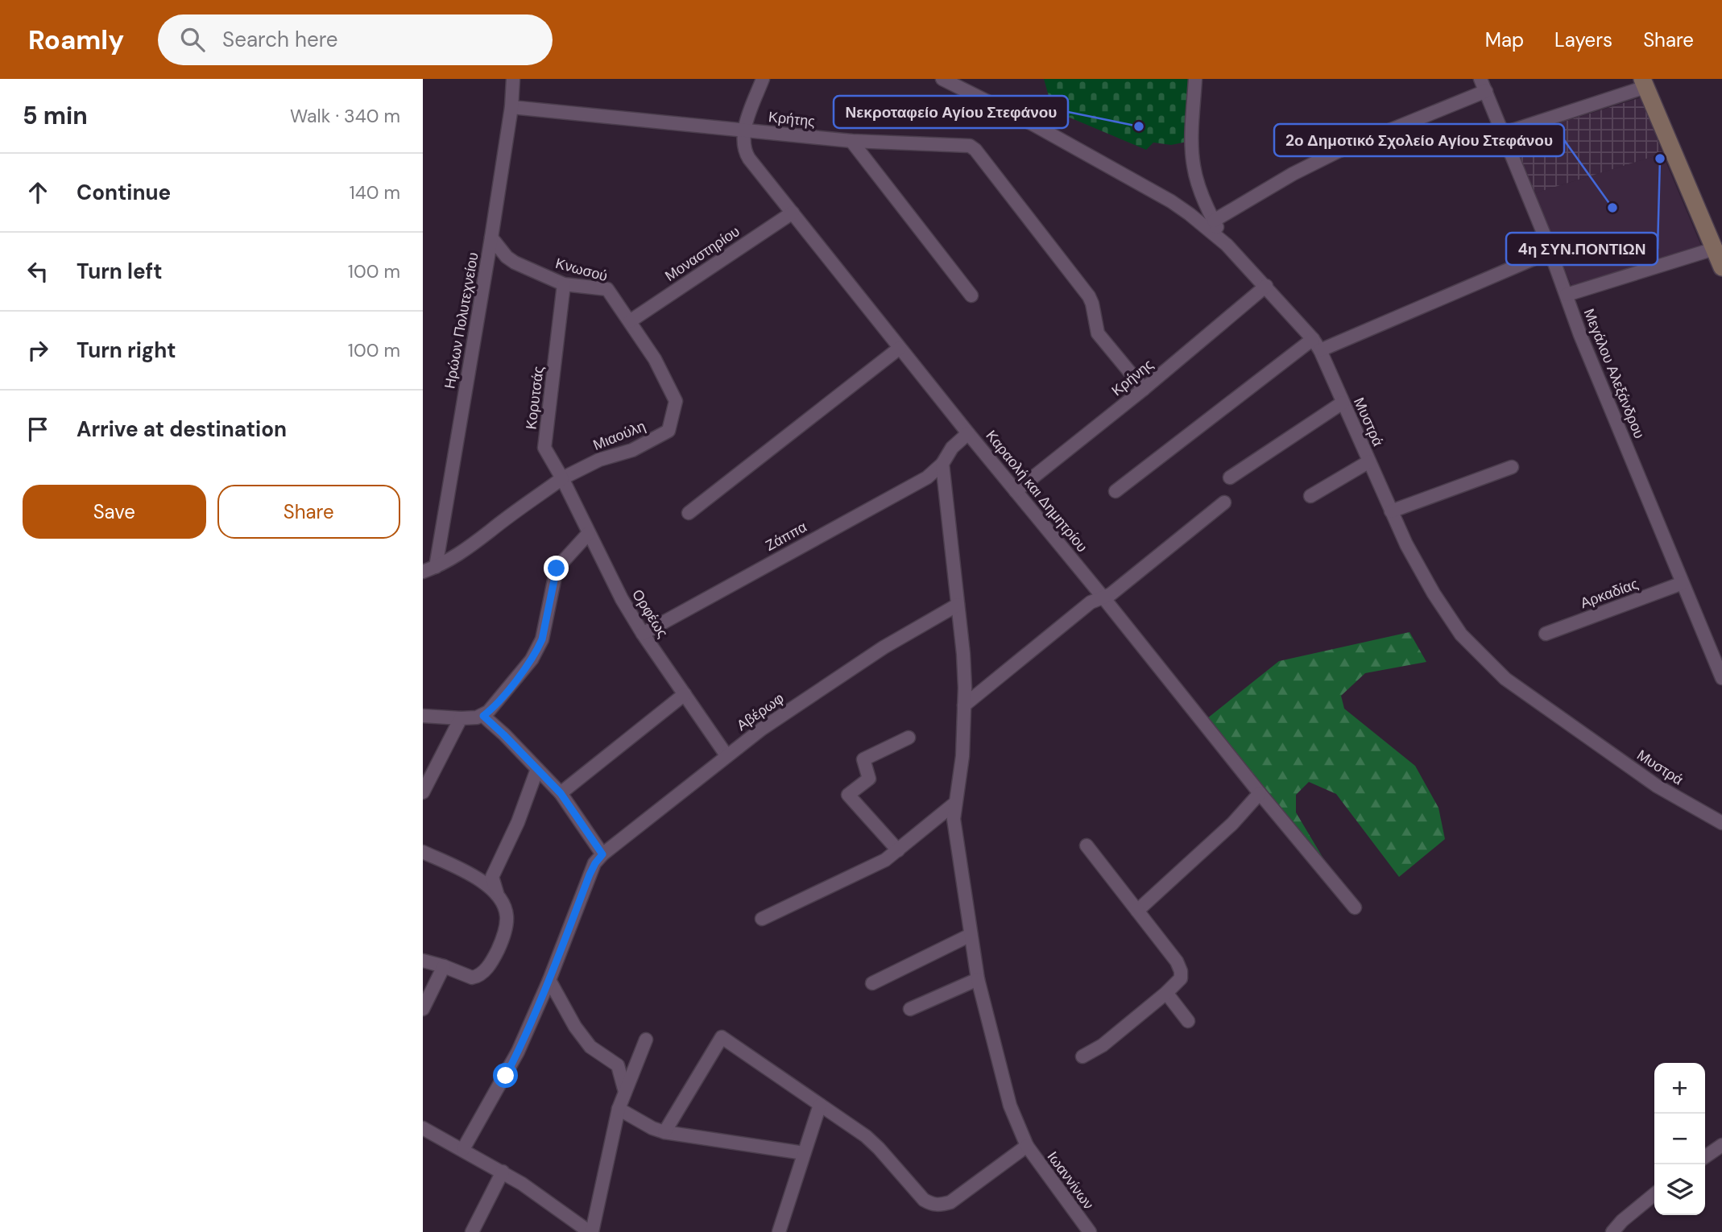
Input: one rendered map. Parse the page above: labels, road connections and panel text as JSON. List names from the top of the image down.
{
  "streets": {
    "street": [
      "Κρήτης",
      "Μοναστηρίου",
      "Κνωσού",
      "Ηρώων Πολυτεχνείου",
      "Μεγάλου Αλεξάνδρου",
      "Κρήνης",
      "Κορυτσάς",
      "Μυστρά",
      "Μιαούλη",
      "Καραολή και Δημητρίου",
      "Ζάππα",
      "Αρκαδίας",
      "Ορφέως",
      "Αβέρωφ",
      "Ιωαννίνων"
    ]
  },
  "crossings": [
    ["Κρήτης", "Ηρώων Πολυτεχνείου"],
    ["Κρήτης", "Κρήνης"],
    ["Κρήτης", "Καραολή και Δημητρίου"],
    ["Μοναστηρίου", "Κνωσού"],
    ["Μοναστηρίου", "Μιαούλη"],
    ["Μοναστηρίου", "Καραολή και Δημητρίου"],
    ["Κνωσού", "Ηρώων Πολυτεχνείου"],
    ["Κνωσού", "Κορυτσάς"],
    ["Κνωσού", "Μιαούλη"],
    ["Μεγάλου Αλεξάνδρου", "Αρκαδίας"],
    ["Κρήνης", "Μυστρά"],
    ["Κρήνης", "Καραολή και Δημητρίου"],
    ["Κορυτσάς", "Μιαούλη"],
    ["Κορυτσάς", "Ορφέως"],
    ["Μιαούλη", "Ορφέως"],
    ["Καραολή και Δημητρίου", "Ζάππα"],
    ["Ζάππα", "Ορφέως"],
    ["Ζάππα", "Ιωαννίνων"],
    ["Ορφέως", "Αβέρωφ"],
    ["Αβέρωφ", "Ιωαννίνων"]
  ],
  "places": ["Νεκροταφείο Αγίου Στεφάνου", "4η ΣΥΝ.ΠΟΝΤΙΩΝ", "2ο Δημοτικό Σχολείο Αγίου Στεφάνου"],
  "page": {
    "header": "Roamly",
    "search": "Search here",
    "nav": ["Map", "Layers", "Share"],
    "heading": ["5 min", "Walk · 340 m"],
    "list": [
      ["Continue", "140 m"],
      ["Turn left", "100 m"],
      ["Turn right", "100 m"],
      "Arrive at destination"
    ],
    "buttons": ["Save", "Share"],
    "map_buttons": ["+", "−"]
  }
}
